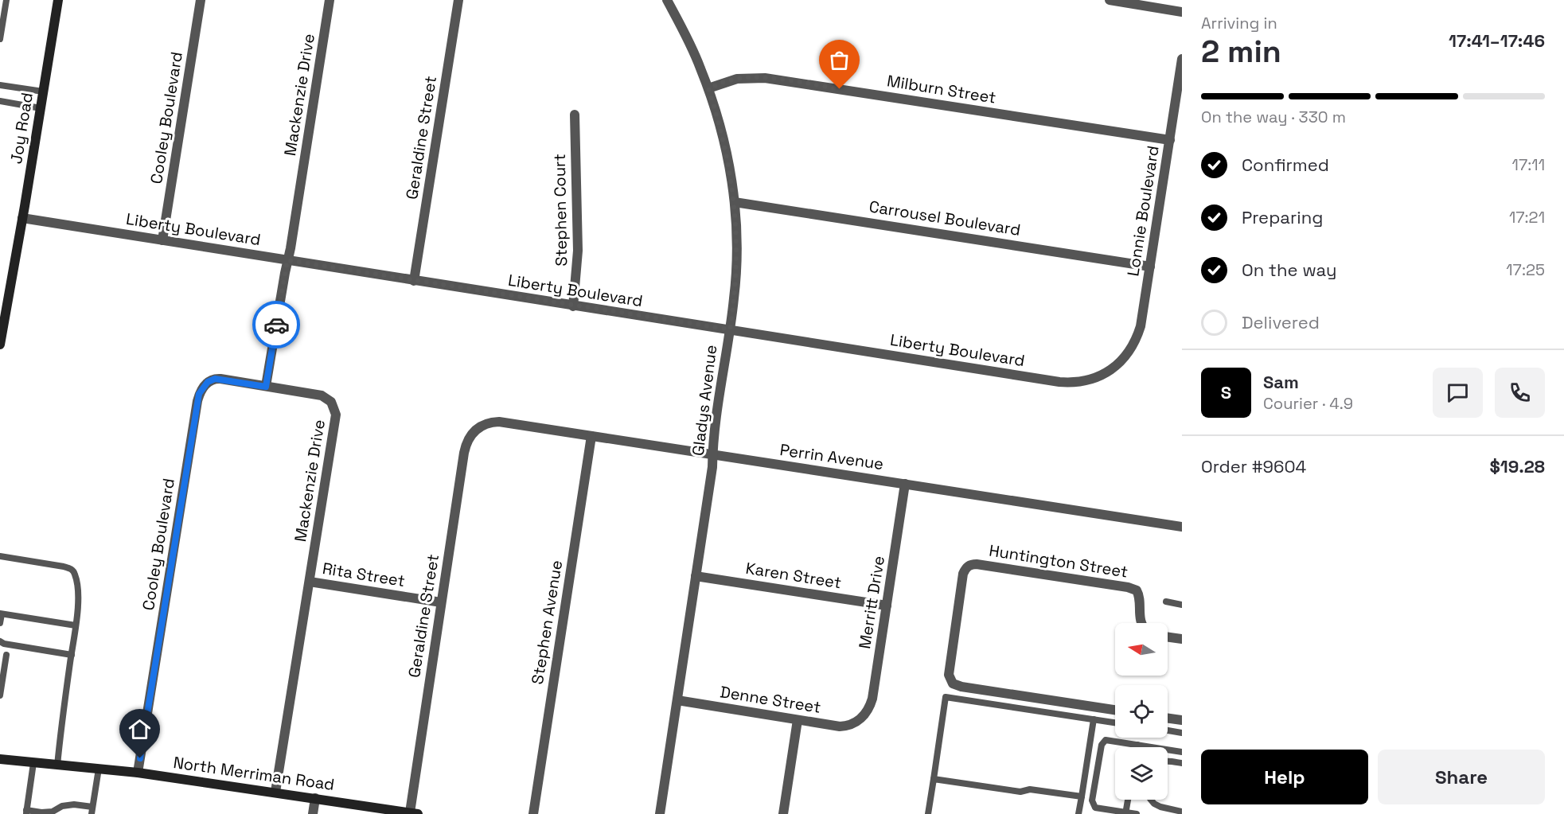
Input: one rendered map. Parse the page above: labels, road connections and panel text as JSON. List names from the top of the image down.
{
  "streets": {
    "main road": ["Joy Road", "North Merriman Road"],
    "street": [
      "Milburn Street",
      "Mackenzie Drive",
      "Cooley Boulevard",
      "Geraldine Street",
      "Stephen Court",
      "Lonnie Boulevard",
      "Carrousel Boulevard",
      "Liberty Boulevard",
      "Gladys Avenue",
      "Perrin Avenue",
      "Huntington Street",
      "Rita Street",
      "Karen Street",
      "Merritt Drive",
      "Stephen Avenue",
      "Denne Street"
    ]
  },
  "crossings": [
    ["Milburn Street", "Lonnie Boulevard"],
    ["Milburn Street", "Gladys Avenue"],
    ["Mackenzie Drive", "Cooley Boulevard"],
    ["Mackenzie Drive", "Liberty Boulevard"],
    ["Mackenzie Drive", "Rita Street"],
    ["Mackenzie Drive", "North Merriman Road"],
    ["Cooley Boulevard", "Liberty Boulevard"],
    ["Cooley Boulevard", "North Merriman Road"],
    ["Joy Road", "Liberty Boulevard"],
    ["Geraldine Street", "Liberty Boulevard"],
    ["Geraldine Street", "Perrin Avenue"],
    ["Geraldine Street", "Rita Street"],
    ["Geraldine Street", "North Merriman Road"],
    ["Stephen Court", "Liberty Boulevard"],
    ["Lonnie Boulevard", "Carrousel Boulevard"],
    ["Lonnie Boulevard", "Liberty Boulevard"],
    ["Carrousel Boulevard", "Gladys Avenue"],
    ["Liberty Boulevard", "Gladys Avenue"],
    ["Gladys Avenue", "Perrin Avenue"],
    ["Gladys Avenue", "Karen Street"],
    ["Gladys Avenue", "Denne Street"],
    ["Perrin Avenue", "Merritt Drive"],
    ["Perrin Avenue", "Stephen Avenue"],
    ["Karen Street", "Merritt Drive"],
    ["Merritt Drive", "Denne Street"]
  ],
  "north": "left",
  "page": {
    "heading": ["2 min", "Arriving in", "17:41–17:46"],
    "panel": [
      "Sam",
      "Courier · 4.9",
      "Order #9604",
      "$19.28"
    ],
    "bar": "On the way · 330 m",
    "list": [
      ["Confirmed", "17:11"],
      ["Preparing", "17:21"],
      ["On the way", "17:25"],
      "Delivered"
    ],
    "round": "S",
    "buttons": ["Help", "Share"]
  }
}
